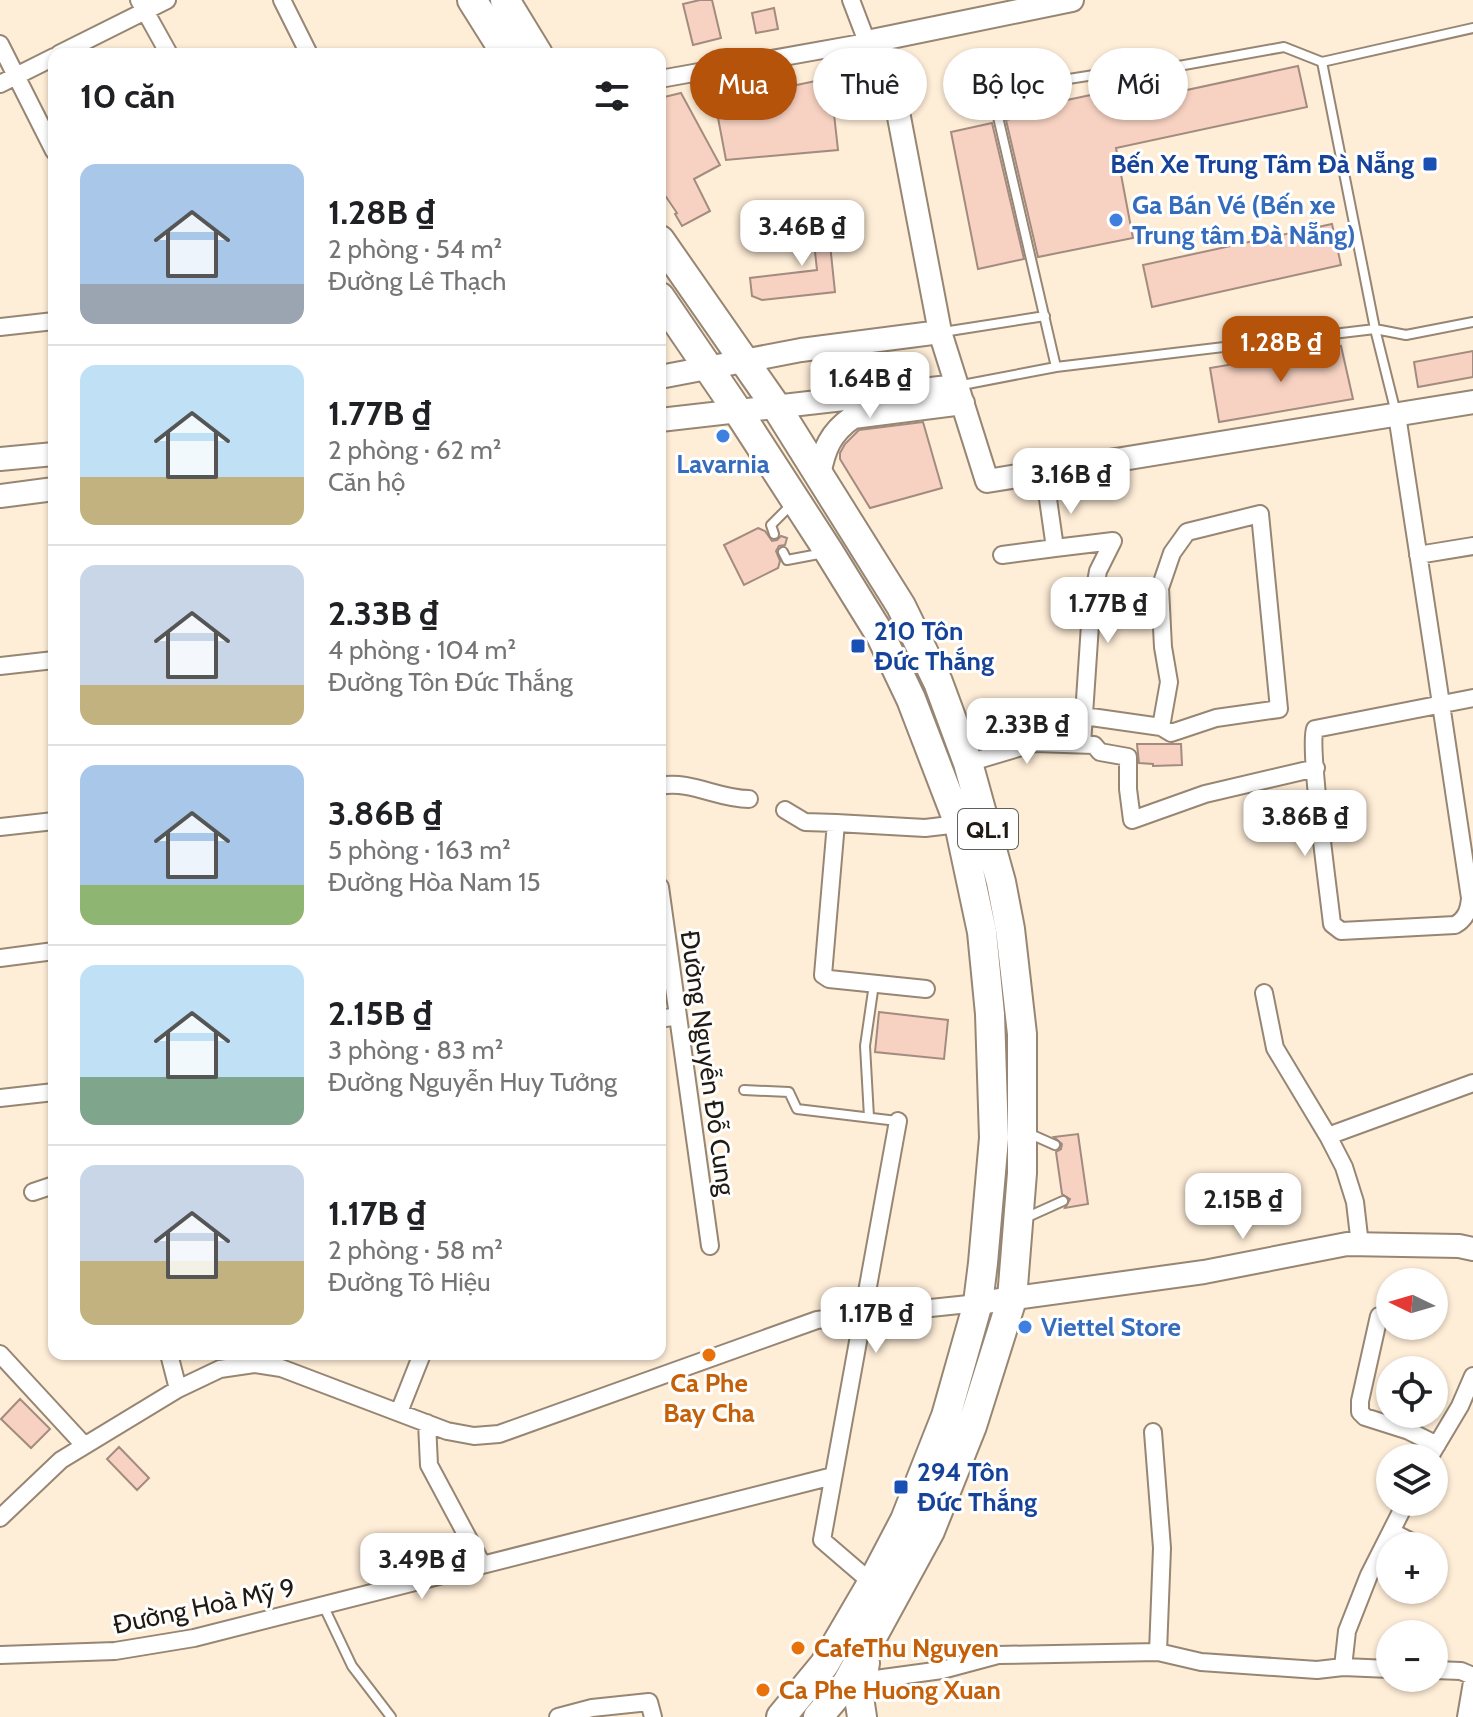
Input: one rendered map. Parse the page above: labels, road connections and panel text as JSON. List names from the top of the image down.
{
  "streets": {
    "highway": ["QL.1"],
    "street": ["Đường Nguyễn Đỗ Cung", "Đường Hoà Mỹ 9"]
  },
  "places": {
    "transit": ["Bến Xe Trung Tâm Đà Nẵng", "210 Tôn Đức Thắng", "294 Tôn Đức Thắng"],
    "other": [
      "Ga Bán Vé (Bến xe Trung tâm Đà Nẵng)",
      "Lavarnia",
      "Viettel Store",
      "Ca Phe Bay Cha",
      "CafeThu Nguyen",
      "Ca Phe Huong Xuan"
    ]
  },
  "north": "left",
  "page": {
    "chip": [
      "Mua",
      "Thuê",
      "Bộ lọc",
      "Mới"
    ],
    "heading": "10 căn",
    "list": [
      {
        "name": "1.28B ₫",
        "note": "2 phòng · 54 m² · Đường Lê Thạch"
      },
      {
        "name": "1.77B ₫",
        "note": "2 phòng · 62 m² · Căn hộ"
      },
      {
        "name": "2.33B ₫",
        "note": "4 phòng · 104 m² · Đường Tôn Đức Thắng"
      },
      {
        "name": "3.86B ₫",
        "note": "5 phòng · 163 m² · Đường Hòa Nam 15"
      },
      {
        "name": "2.15B ₫",
        "note": "3 phòng · 83 m² · Đường Nguyễn Huy Tưởng"
      },
      {
        "name": "1.17B ₫",
        "note": "2 phòng · 58 m² · Đường Tô Hiệu"
      }
    ],
    "price": [
      "3.46B ₫",
      "1.28B ₫",
      "1.64B ₫",
      "3.16B ₫",
      "1.77B ₫",
      "2.33B ₫",
      "3.86B ₫",
      "2.15B ₫",
      "1.17B ₫",
      "3.49B ₫"
    ],
    "map_buttons": ["+", "−"]
  }
}
